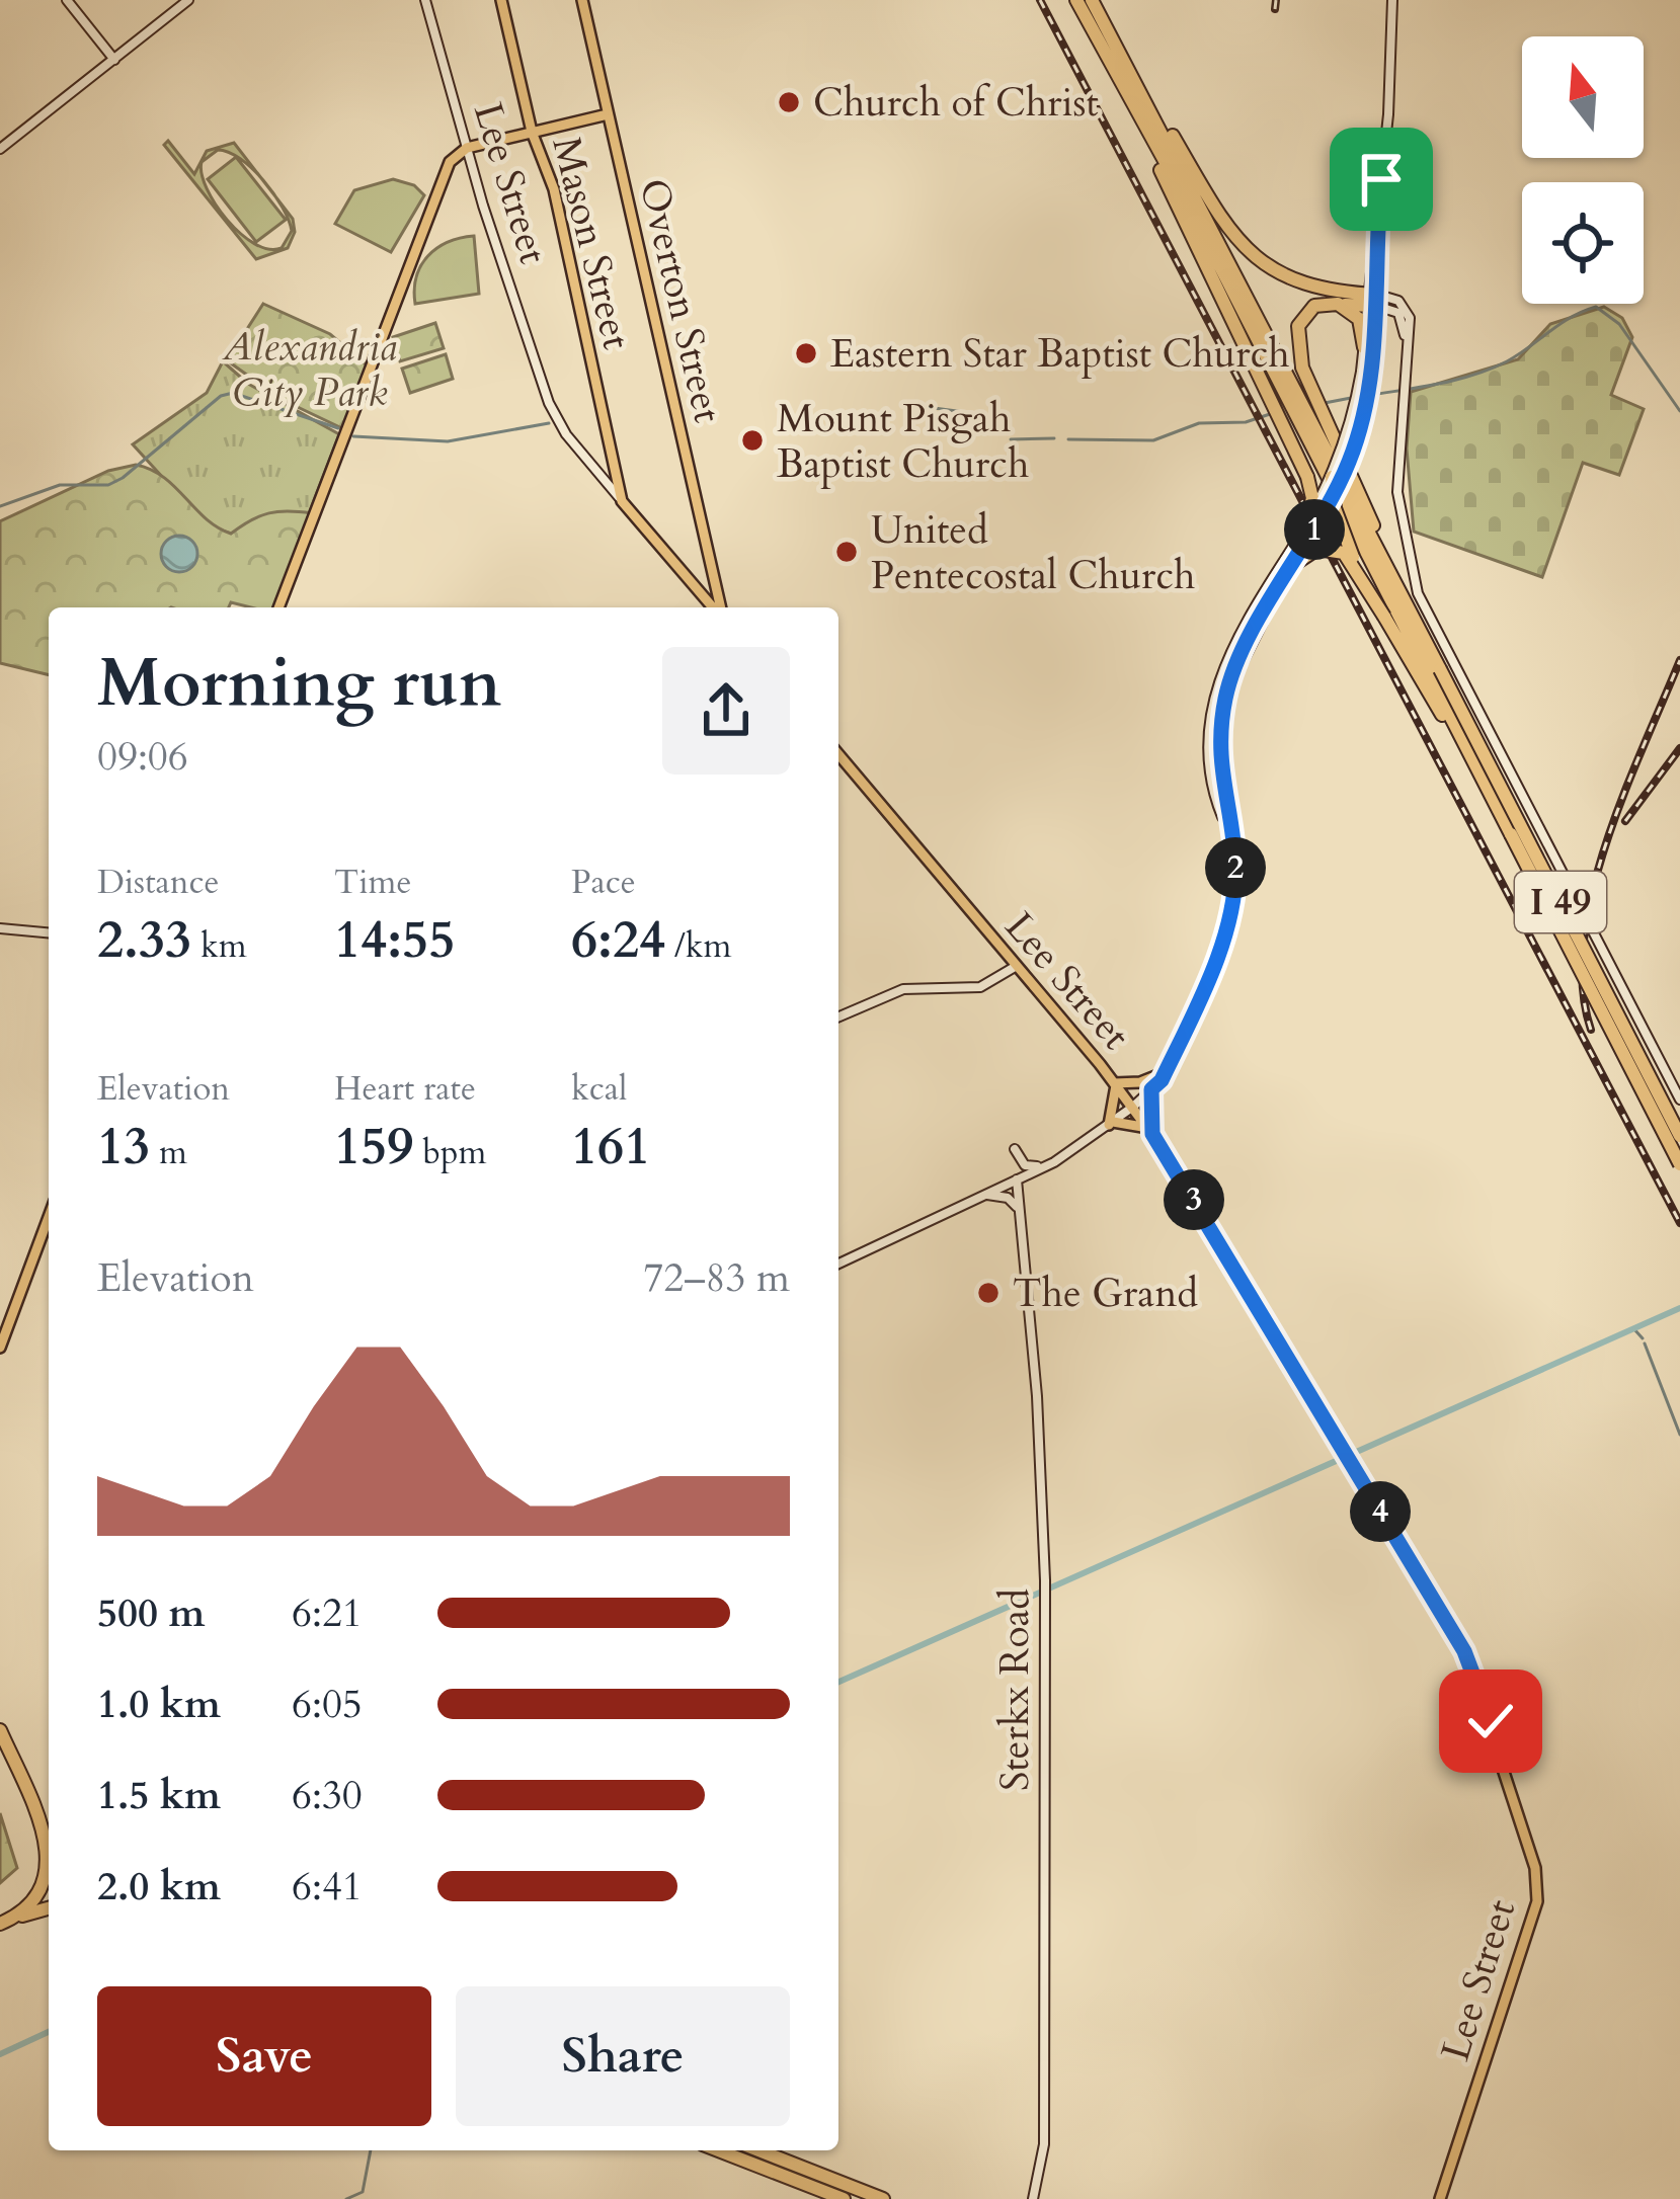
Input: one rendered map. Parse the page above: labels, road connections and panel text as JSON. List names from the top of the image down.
{
  "streets": {
    "highway": ["I 49"],
    "main road": ["Lee Street", "Mason Street", "Overton Street"],
    "street": ["Sterkx Road"]
  },
  "crossings": [
    ["Lee Street", "Mason Street"]
  ],
  "parks": ["Alexandria City Park"],
  "places": [
    "Church of Christ",
    "Eastern Star Baptist Church",
    "Mount Pisgah Baptist Church",
    "United Pentecostal Church",
    "The Grand"
  ],
  "north": "top",
  "page": {
    "pins": [
      "1",
      "2",
      "3",
      "4"
    ],
    "heading": ["Morning run", "09:06"],
    "stats": [
      ["Distance", "2.33 km"],
      ["Time", "14:55"],
      ["Pace", "6:24 /km"],
      ["Elevation", "13 m"],
      ["Heart rate", "159 bpm"],
      ["kcal", "161"]
    ],
    "chart": ["Elevation", "72–83 m"],
    "list": [
      {
        "name": "500 m",
        "note": "6:21"
      },
      {
        "name": "1.0 km",
        "note": "6:05"
      },
      {
        "name": "1.5 km",
        "note": "6:30"
      },
      {
        "name": "2.0 km",
        "note": "6:41"
      }
    ],
    "buttons": ["Save", "Share"]
  }
}
